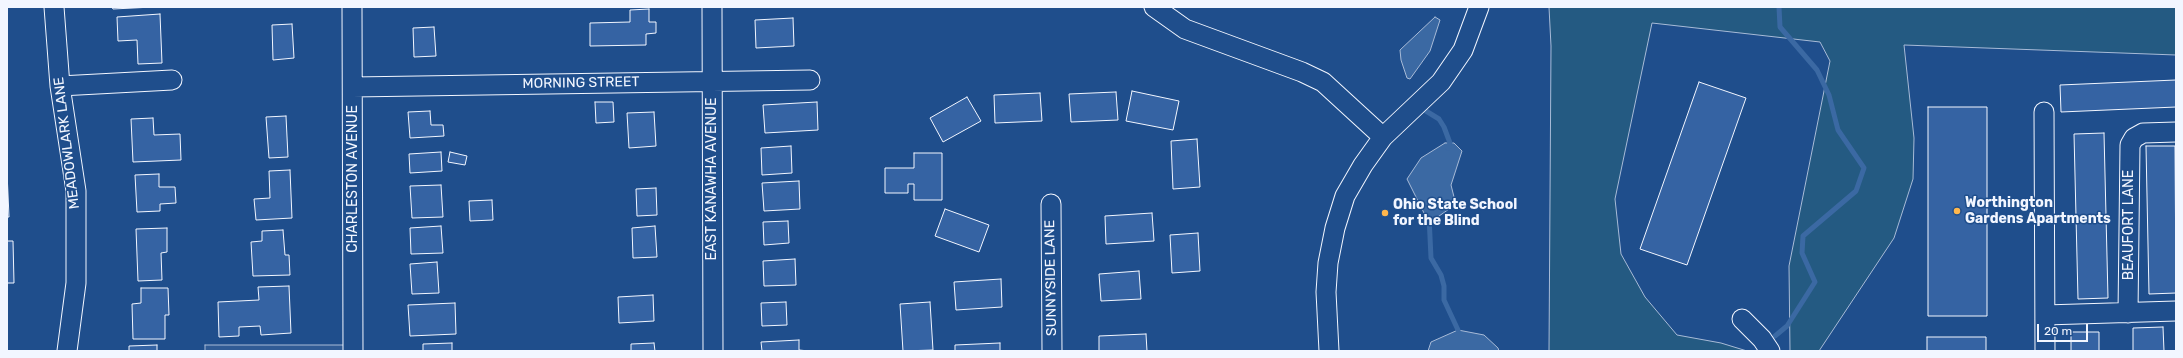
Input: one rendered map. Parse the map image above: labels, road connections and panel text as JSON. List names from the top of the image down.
{
  "streets": {
    "street": [
      "MORNING STREET",
      "MEADOWLARK LANE",
      "CHARLESTON AVENUE",
      "EAST KANAWHA AVENUE",
      "BEAUFORT LANE",
      "SUNNYSIDE LANE"
    ]
  },
  "crossings": [
    ["MORNING STREET", "CHARLESTON AVENUE"],
    ["MORNING STREET", "EAST KANAWHA AVENUE"]
  ],
  "places": ["Worthington Gardens Apartments", "Ohio State School for the Blind"],
  "scale_bar": "20 m"
}
